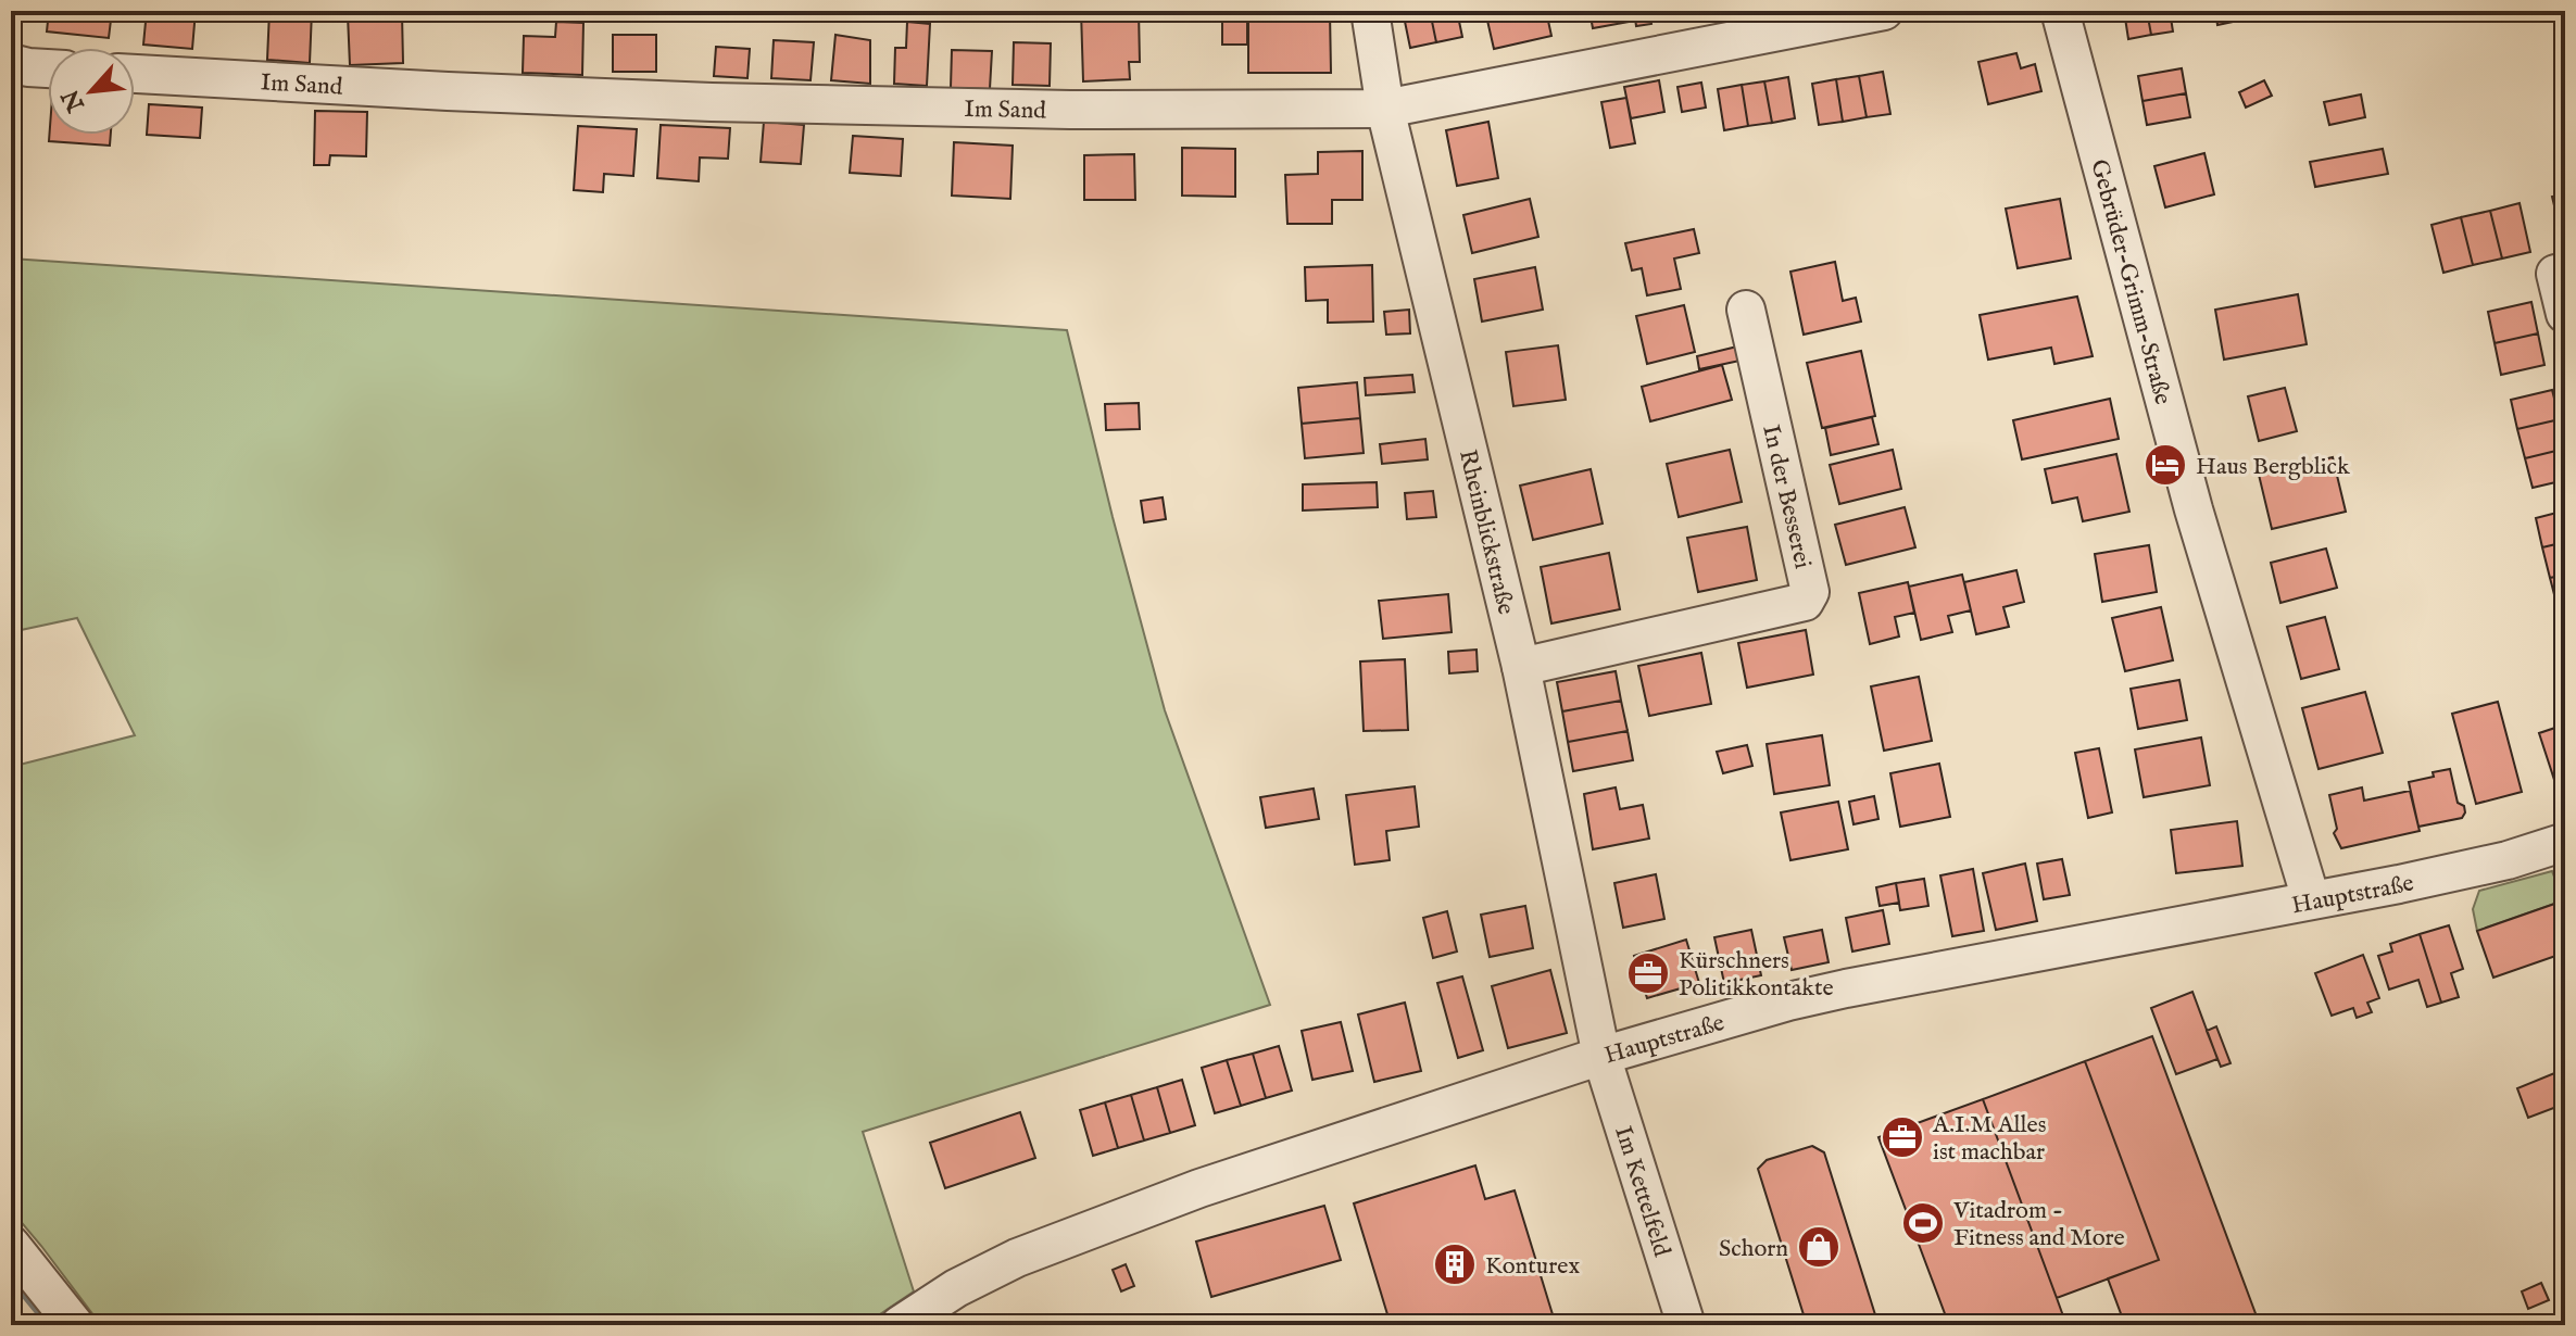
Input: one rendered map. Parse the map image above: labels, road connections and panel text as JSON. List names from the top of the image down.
{
  "streets": {
    "street": [
      "Im Sand",
      "Gebrüder-Grimm-Straße",
      "In der Besserei",
      "Rheinblickstraße",
      "Hauptstraße",
      "Im Kettelfeld"
    ]
  },
  "crossings": [
    ["Im Sand", "Rheinblickstraße"],
    ["Gebrüder-Grimm-Straße", "Hauptstraße"],
    ["In der Besserei", "Rheinblickstraße"],
    ["Rheinblickstraße", "Hauptstraße"],
    ["Rheinblickstraße", "Im Kettelfeld"],
    ["Hauptstraße", "Im Kettelfeld"]
  ],
  "places": {
    "hotel": ["Haus Bergblick"],
    "office": ["Kürschners Politikkontakte", "A.I.M Alles ist machbar"],
    "sports": ["Vitadrom - Fitness and More"],
    "shop": ["Schorn"],
    "building": ["Konturex"]
  },
  "north": "bottom left"
}
